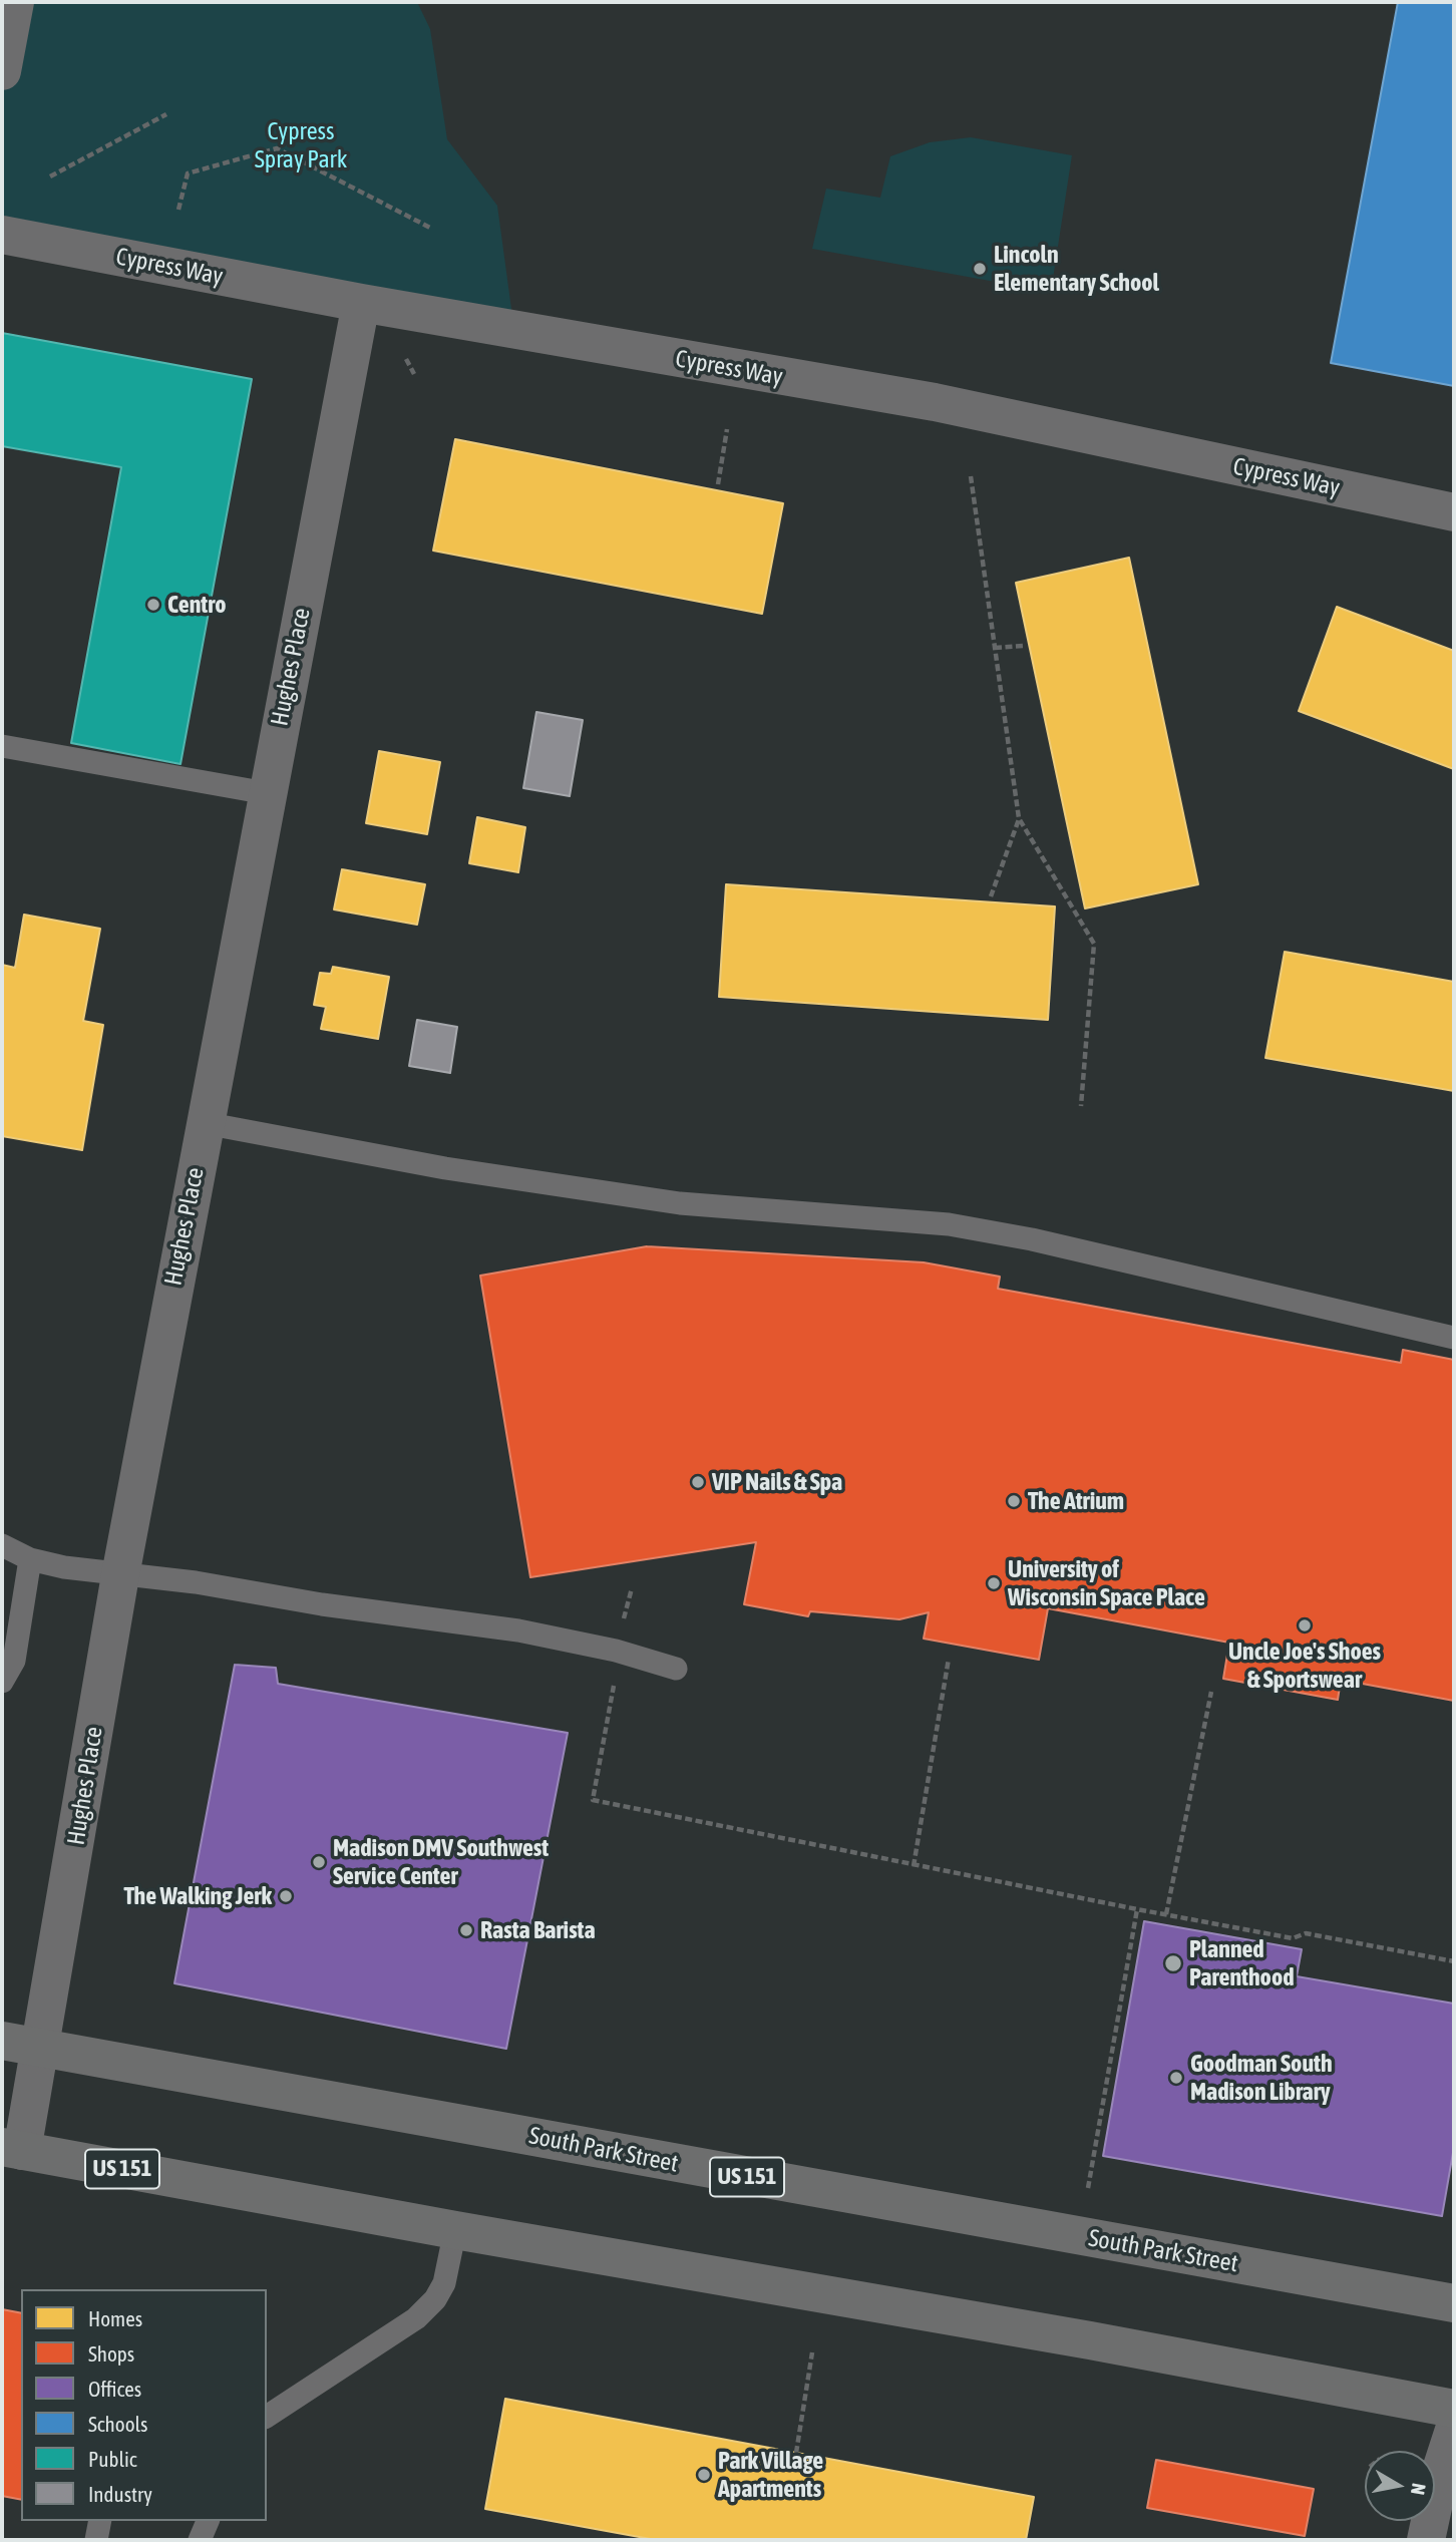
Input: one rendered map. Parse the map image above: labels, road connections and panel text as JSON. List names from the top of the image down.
{
  "streets": {
    "main road": ["South Park Street", "US 151"],
    "street": ["Cypress Way", "Hughes Place"]
  },
  "crossings": [
    ["Cypress Way", "Hughes Place"],
    ["Hughes Place", "South Park Street"],
    ["Hughes Place", "US 151"]
  ],
  "parks": ["Cypress Spray Park"],
  "places": [
    "Lincoln Elementary School",
    "Centro",
    "VIP Nails & Spa",
    "The Atrium",
    "University of Wisconsin Space Place",
    "Uncle Joe's Shoes & Sportswear",
    "Madison DMV Southwest Service Center",
    "The Walking Jerk",
    "Rasta Barista",
    "Planned Parenthood",
    "Goodman South Madison Library",
    "Park Village Apartments"
  ],
  "legend": [
    "Homes",
    "Shops",
    "Offices",
    "Schools",
    "Public",
    "Industry"
  ],
  "north": "right"
}
